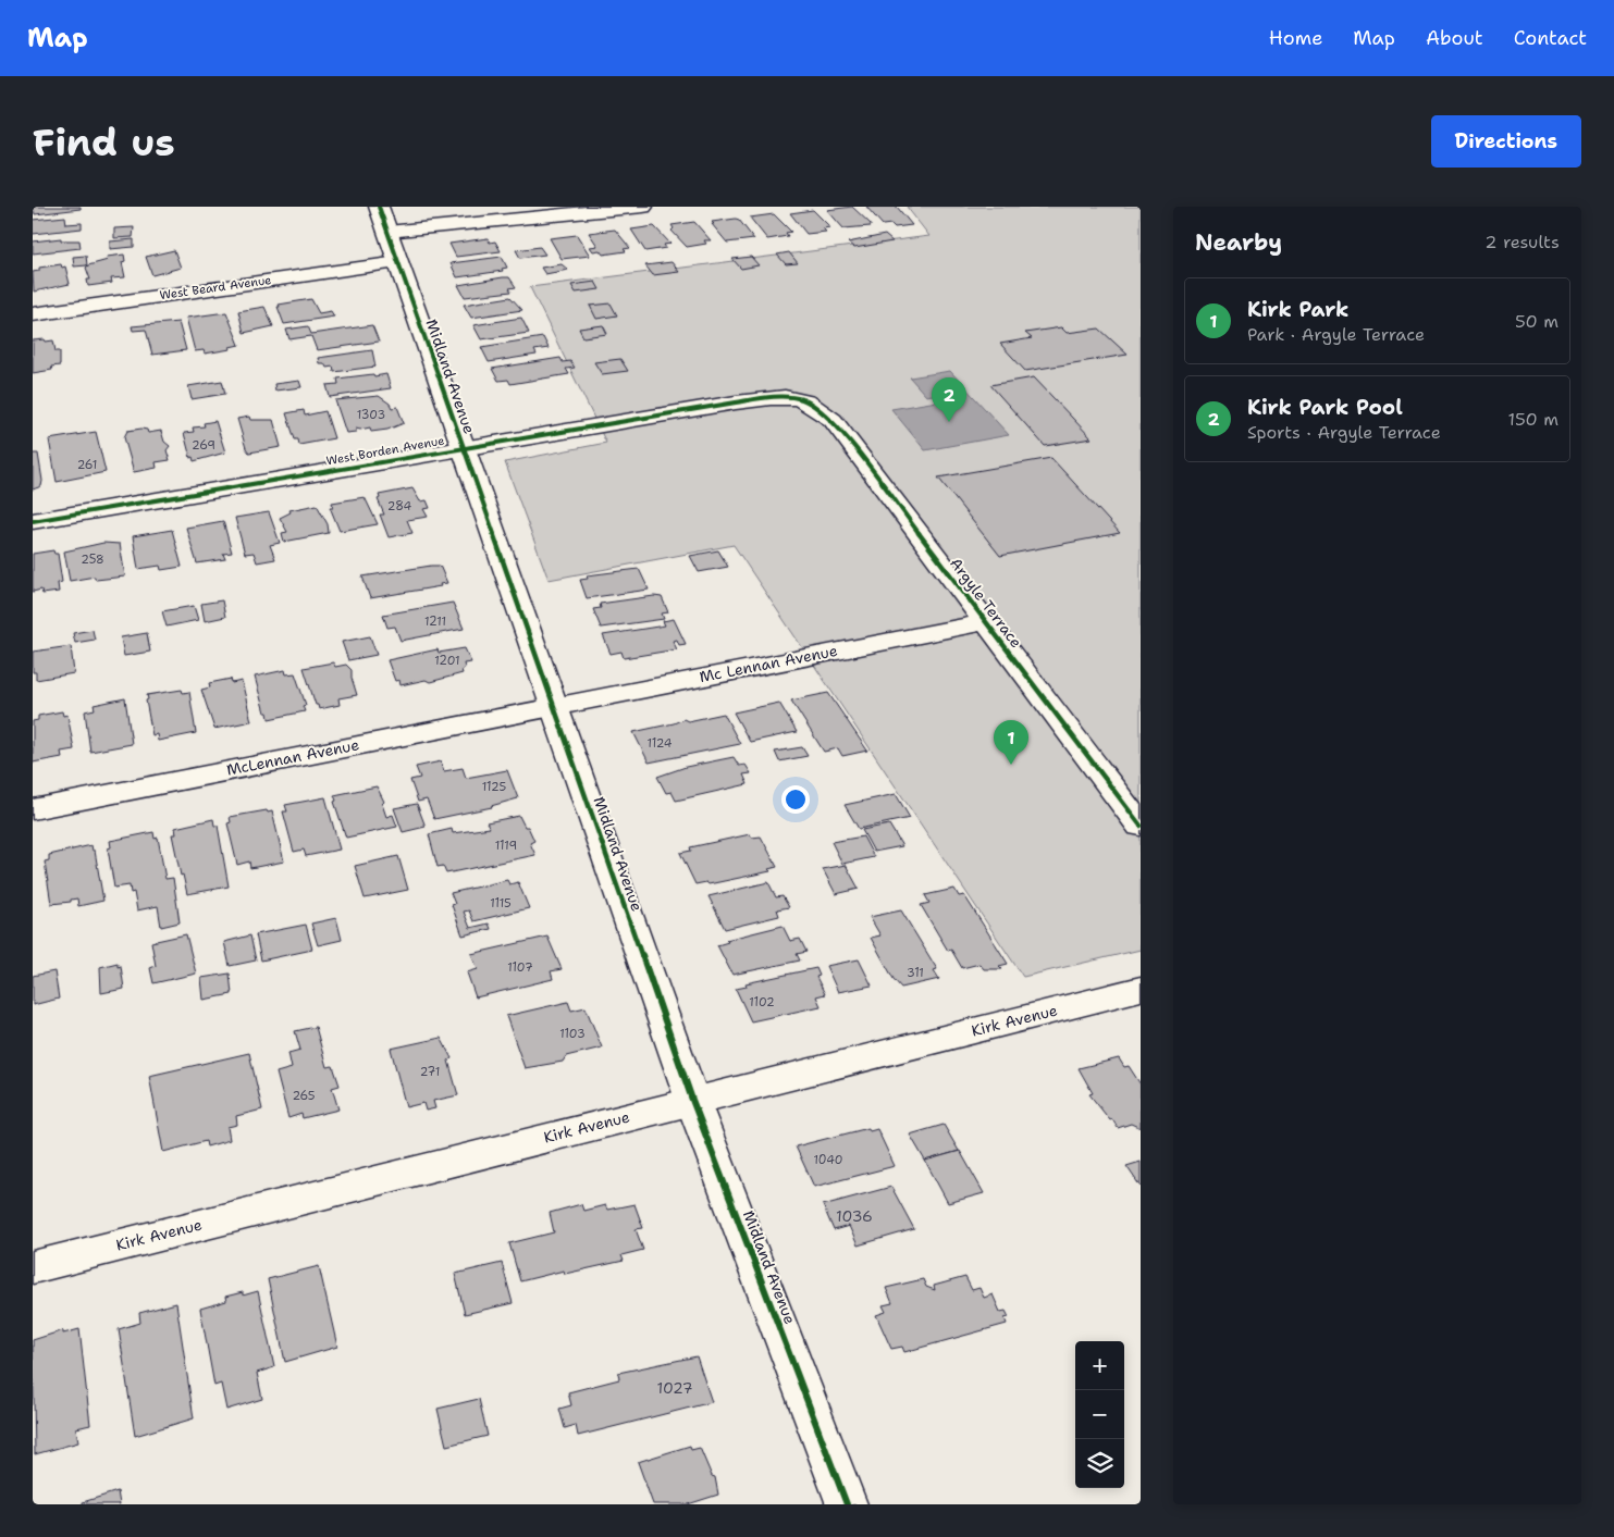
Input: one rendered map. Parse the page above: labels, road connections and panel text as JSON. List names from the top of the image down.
{
  "streets": {
    "street": [
      "West Beard Avenue",
      "Midland Avenue",
      "West Borden Avenue",
      "Argyle Terrace",
      "Mc Lennan Avenue",
      "McLennan Avenue",
      "Kirk Avenue"
    ]
  },
  "crossings": [
    ["West Beard Avenue", "Midland Avenue"],
    ["Midland Avenue", "West Borden Avenue"],
    ["Midland Avenue", "Mc Lennan Avenue"],
    ["Midland Avenue", "McLennan Avenue"],
    ["Midland Avenue", "Kirk Avenue"],
    ["West Borden Avenue", "Argyle Terrace"],
    ["Argyle Terrace", "Mc Lennan Avenue"],
    ["Mc Lennan Avenue", "McLennan Avenue"]
  ],
  "house_numbers": [
    "1303",
    "269",
    "261",
    "284",
    "258",
    "1211",
    "1201",
    "1124",
    "1125",
    "1119",
    "1115",
    "1107",
    "311",
    "1102",
    "1103",
    "271",
    "265",
    "1040",
    "1036",
    "1027"
  ],
  "page": {
    "header": "Map",
    "nav": [
      "Home",
      "Map",
      "About",
      "Contact"
    ],
    "buttons": "Directions",
    "title": "Find us",
    "heading": ["Nearby", "2 results"],
    "list": [
      {
        "mark": "1",
        "name": "Kirk Park",
        "note": "Park · Argyle Terrace",
        "value": "50 m"
      },
      {
        "mark": "2",
        "name": "Kirk Park Pool",
        "note": "Sports · Argyle Terrace",
        "value": "150 m"
      }
    ],
    "pins": ["2", "1"],
    "map_buttons": ["+", "−"]
  }
}
